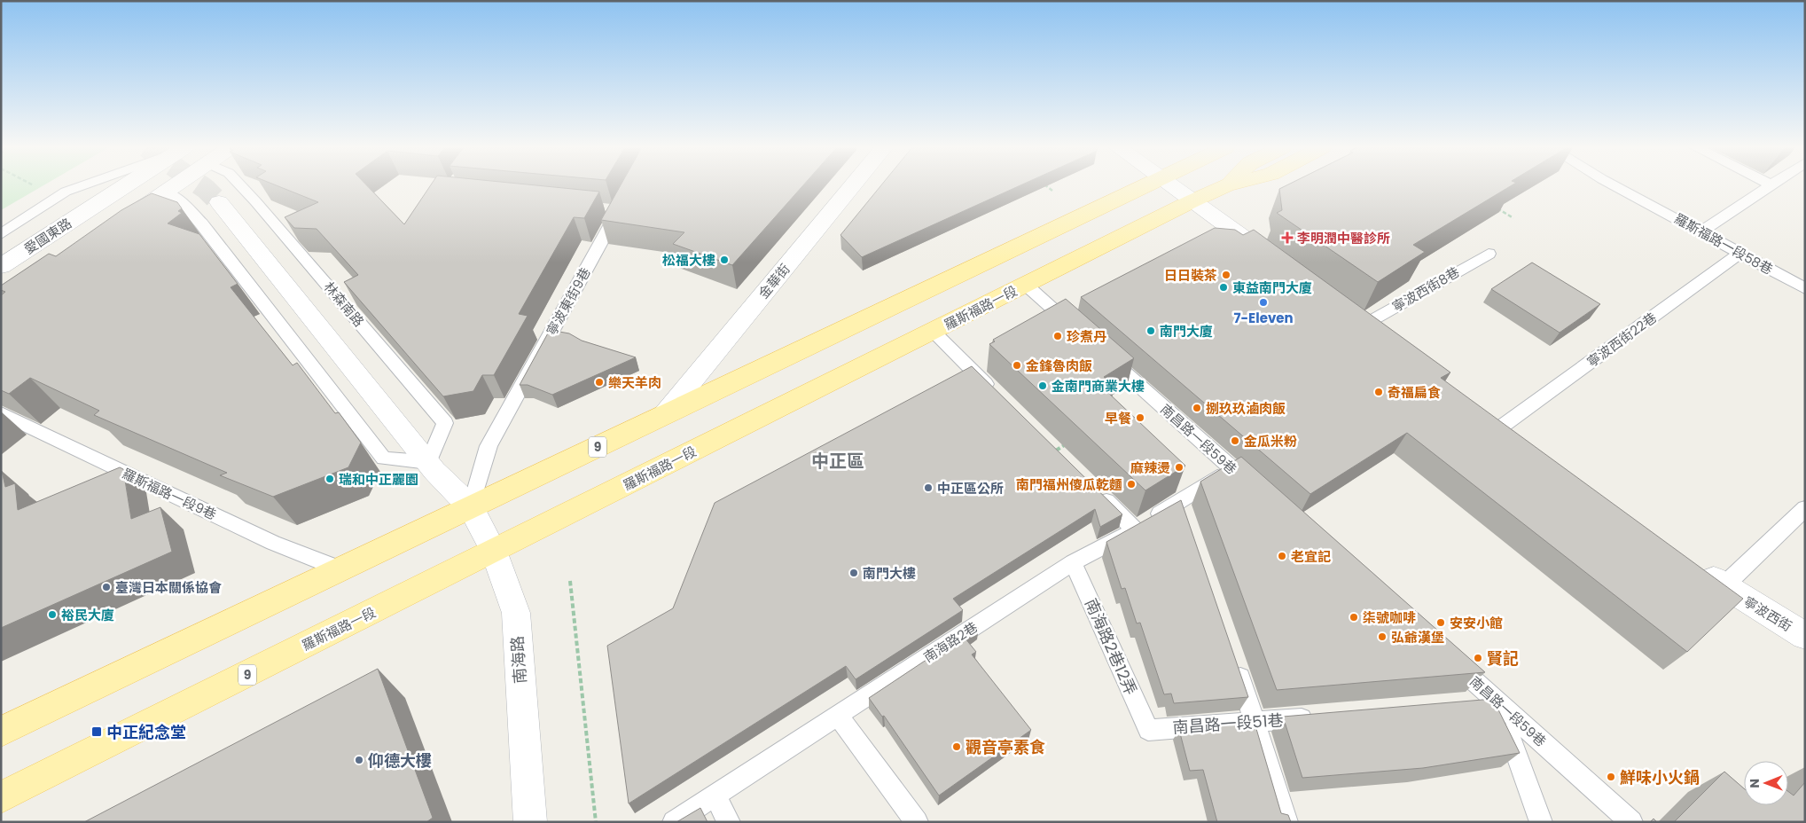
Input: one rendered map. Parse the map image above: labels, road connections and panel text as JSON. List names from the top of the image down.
{
  "streets": {
    "main road": ["羅斯福路一段", "9"],
    "street": [
      "愛國東路",
      "金華街",
      "寧波西街",
      "南海路"
    ],
    "lane": [
      "羅斯福路一段58巷",
      "寧波西街8巷",
      "寧波東街9巷",
      "林森南路",
      "寧波西街22巷",
      "南昌路一段59巷",
      "羅斯福路一段9巷",
      "南海路2巷",
      "南海路2巷12弄",
      "南昌路一段51巷"
    ]
  },
  "crossings": [
    ["羅斯福路一段58巷", "寧波西街22巷"],
    ["金華街", "9"],
    ["寧波東街9巷", "9"],
    ["寧波東街9巷", "南海路"],
    ["羅斯福路一段", "南海路"],
    ["南昌路一段59巷", "南海路2巷"],
    ["9", "羅斯福路一段9巷"],
    ["9", "南海路"],
    ["南海路2巷", "南海路2巷12弄"],
    ["南海路2巷12弄", "南昌路一段51巷"]
  ],
  "districts": ["中正區"],
  "places": {
    "health": ["李明潤中醫診所"],
    "other": [
      "松福大樓",
      "日日裝茶",
      "東益南門大廈",
      "7-Eleven",
      "南門大廈",
      "珍煮丹",
      "金鋒魯肉飯",
      "樂天羊肉",
      "金南門商業大樓",
      "奇福扁食",
      "捌玖玖滷肉飯",
      "早餐",
      "金瓜米粉",
      "麻辣燙",
      "瑞和中正麗園",
      "南門福州傻瓜乾麵",
      "中正區公所",
      "老宜記",
      "南門大樓",
      "臺灣日本關係協會",
      "裕民大廈",
      "柒號咖啡",
      "安安小館",
      "弘爺漢堡",
      "賢記",
      "觀音亭素食",
      "仰德大樓",
      "鮮味小火鍋"
    ],
    "transit": ["中正紀念堂"]
  },
  "north": "left"
}
